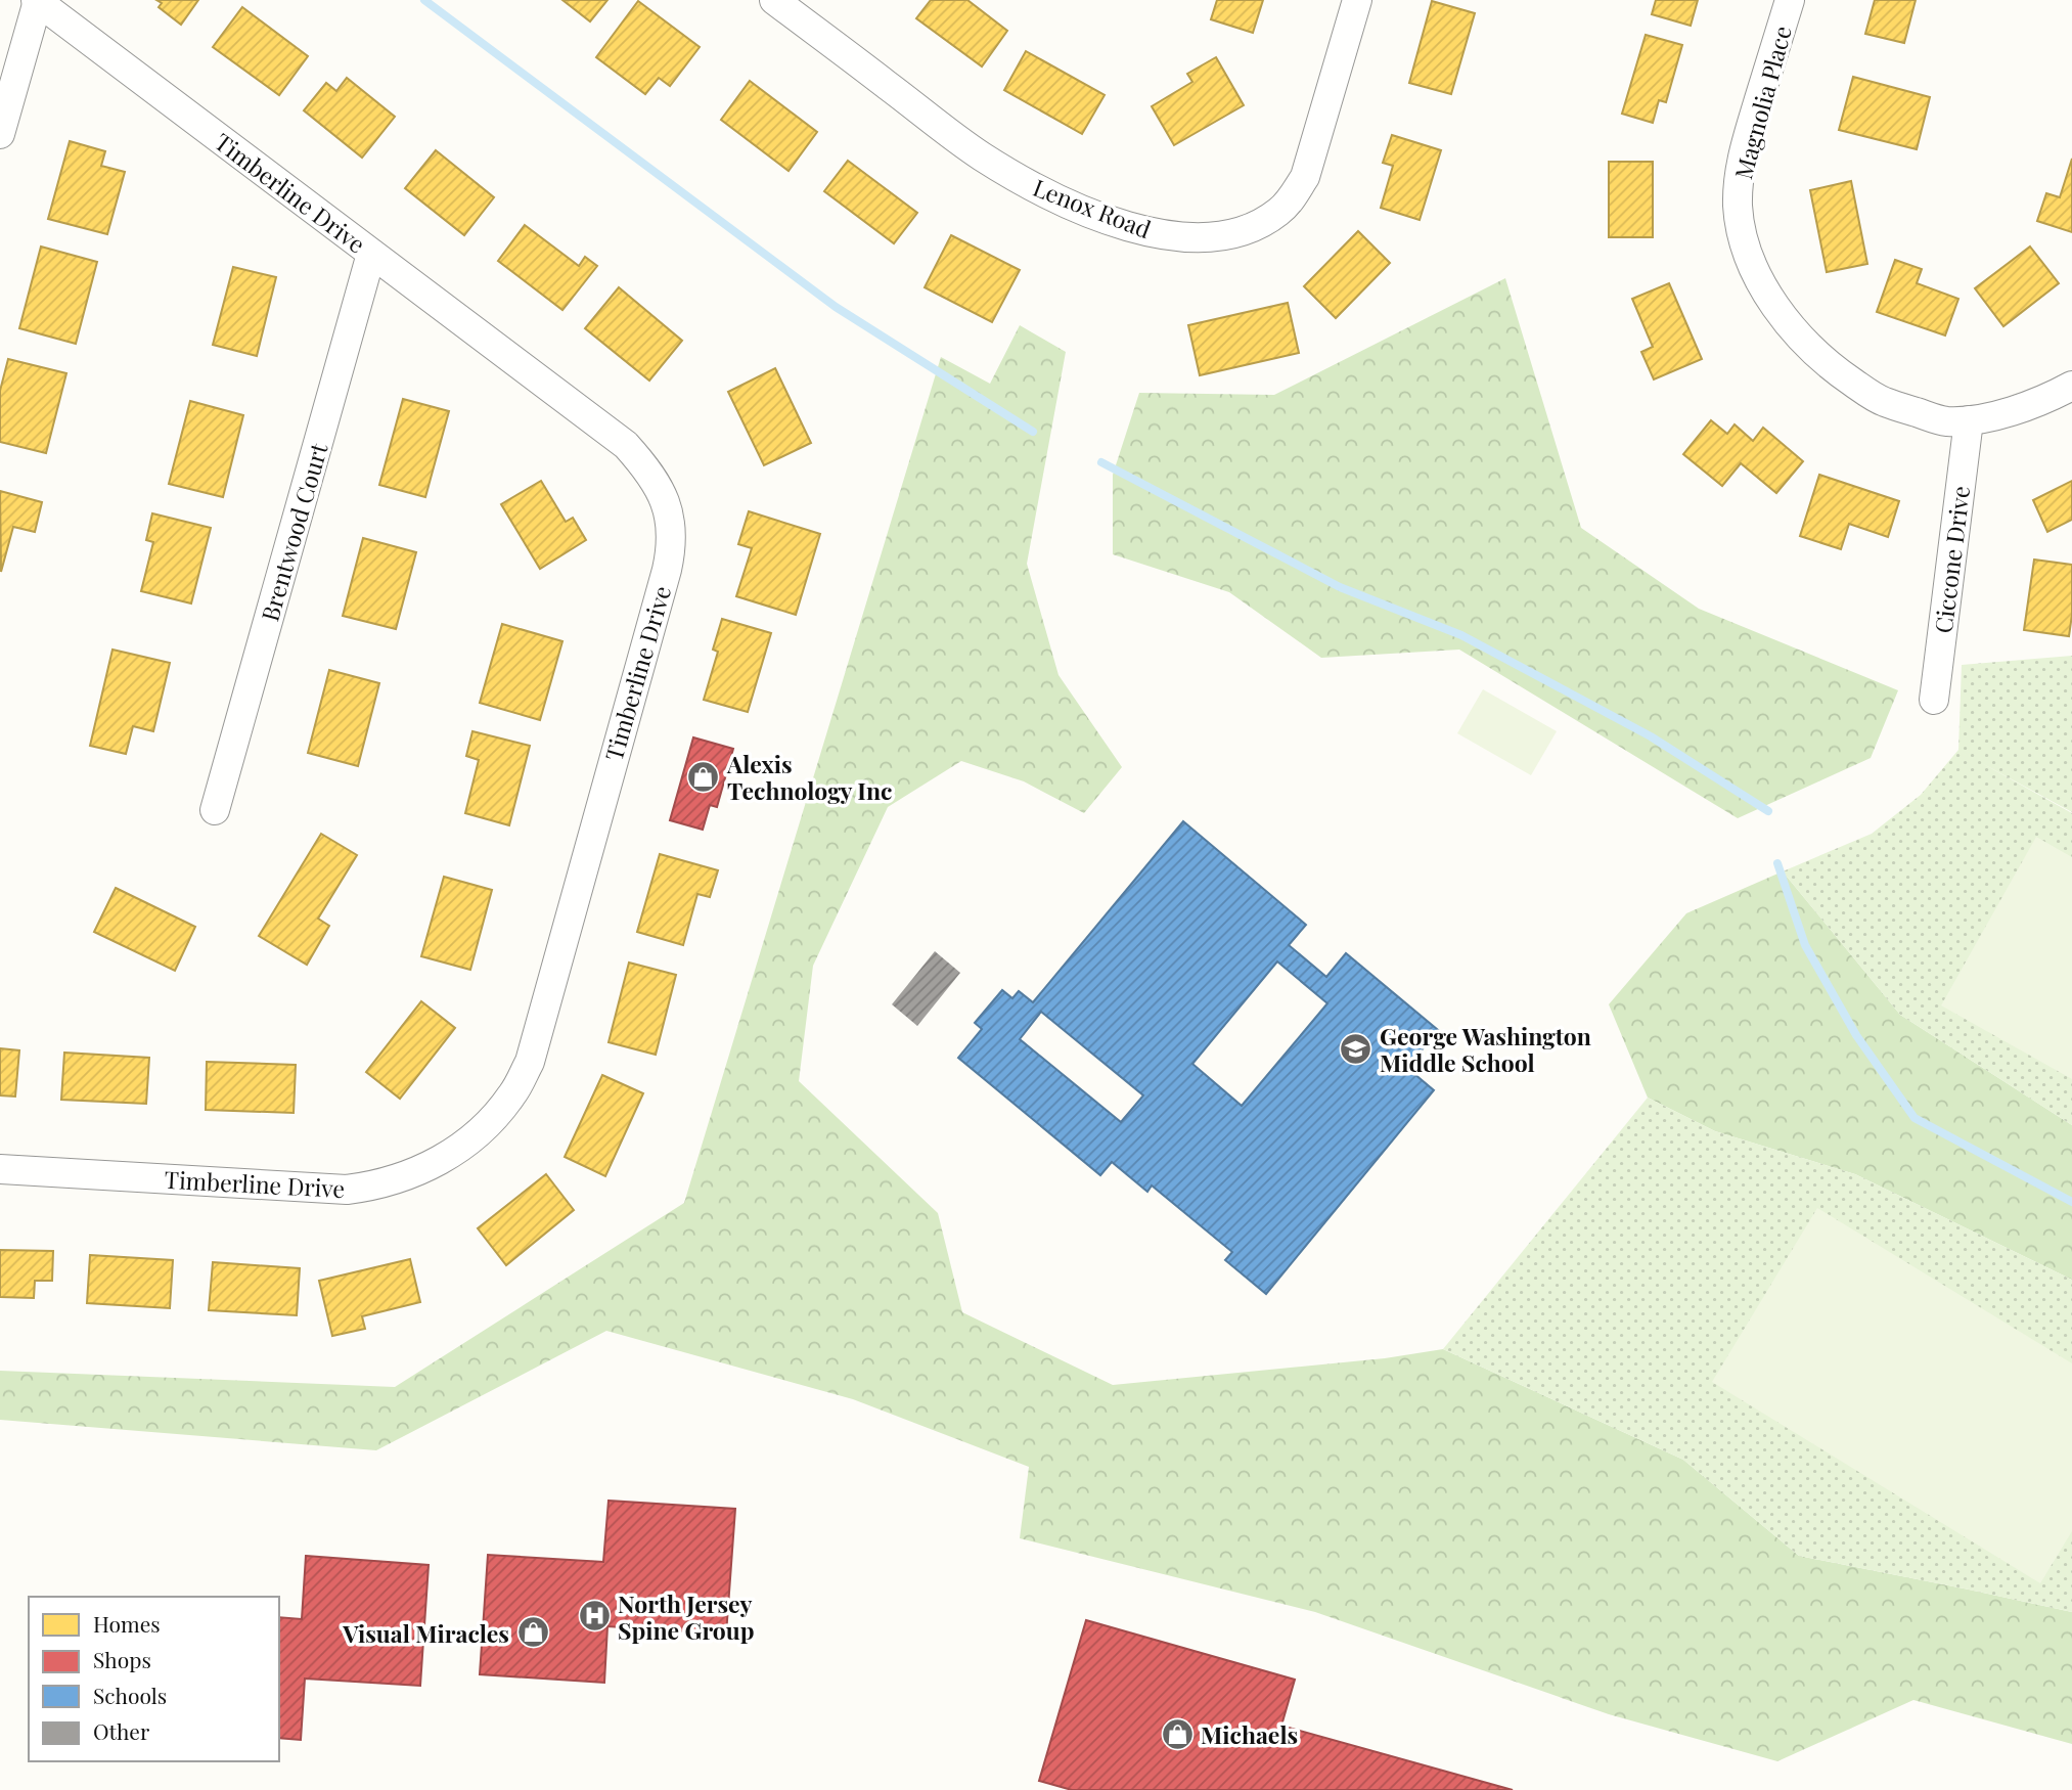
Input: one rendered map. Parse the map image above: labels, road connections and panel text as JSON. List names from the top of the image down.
{
  "streets": {
    "street": [
      "Magnolia Place",
      "Timberline Drive",
      "Lenox Road",
      "Brentwood Court",
      "Ciccone Drive"
    ]
  },
  "crossings": [
    ["Magnolia Place", "Ciccone Drive"],
    ["Timberline Drive", "Brentwood Court"]
  ],
  "places": {
    "shop": ["Alexis Technology Inc", "Visual Miracles", "Michaels"],
    "school or university": ["George Washington Middle School"],
    "hospital": ["North Jersey Spine Group"]
  },
  "legend": [
    "Homes",
    "Shops",
    "Schools",
    "Other"
  ]
}
